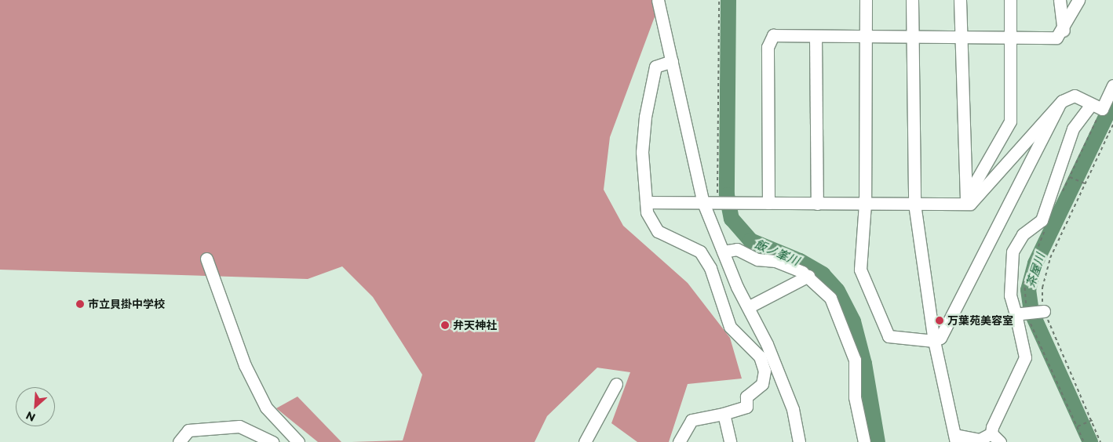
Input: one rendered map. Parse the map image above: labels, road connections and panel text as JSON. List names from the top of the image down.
{
  "water": ["飯ノ峯川", "茶屋川"],
  "places": ["市立貝掛中学校", "万葉苑美容室", "弁天神社"],
  "north": "bottom left"
}
